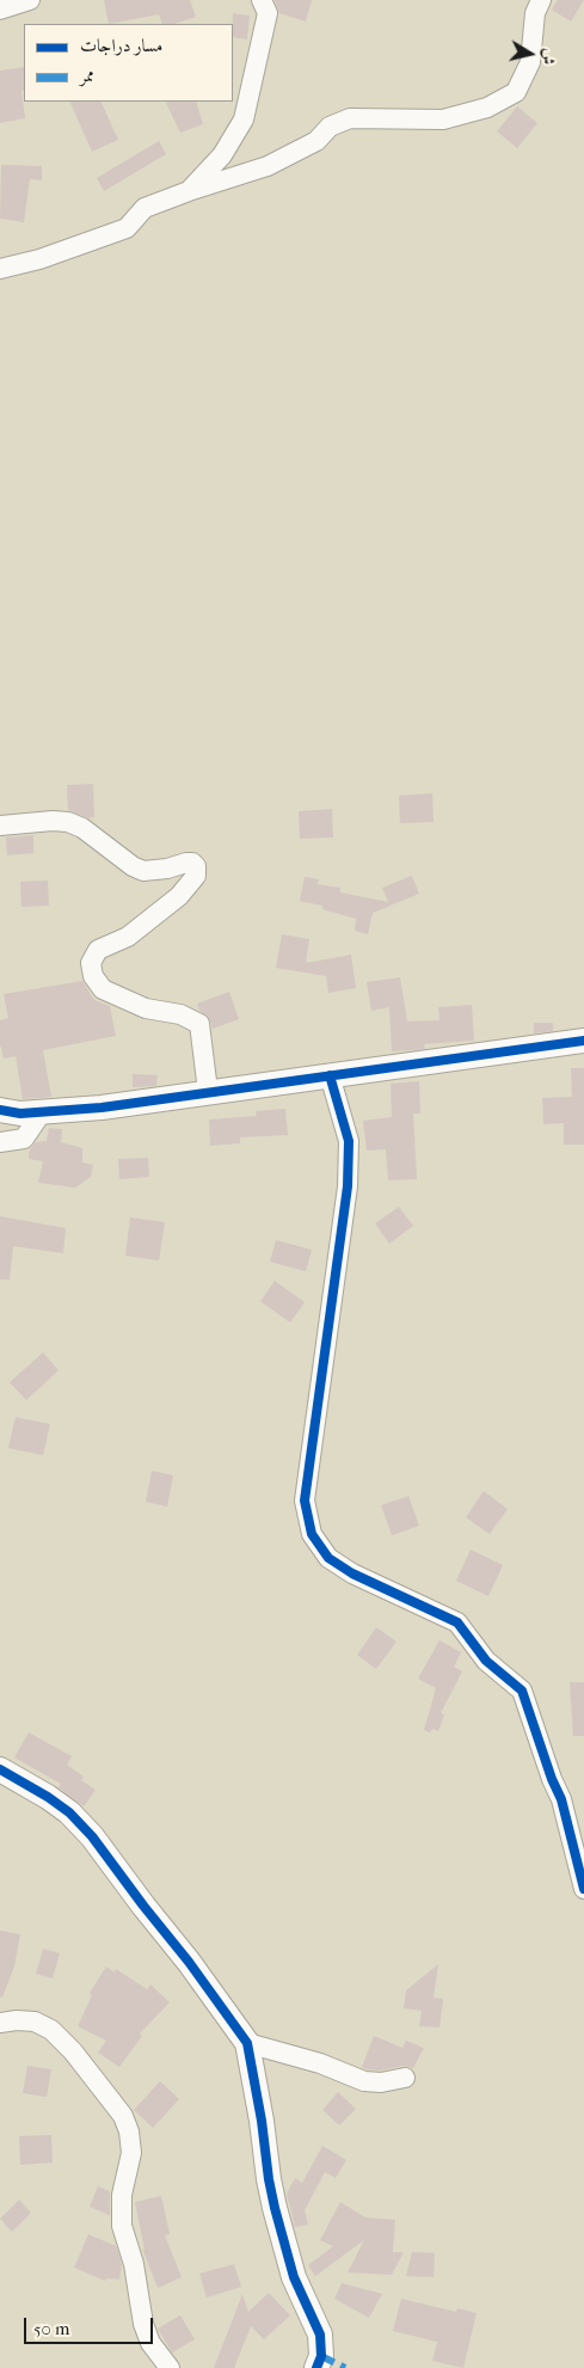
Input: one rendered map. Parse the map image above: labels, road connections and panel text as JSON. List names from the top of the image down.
{
  "legend": ["مسار دراجات", "ممر"],
  "scale_bar": "50 m",
  "north": "right"
}
